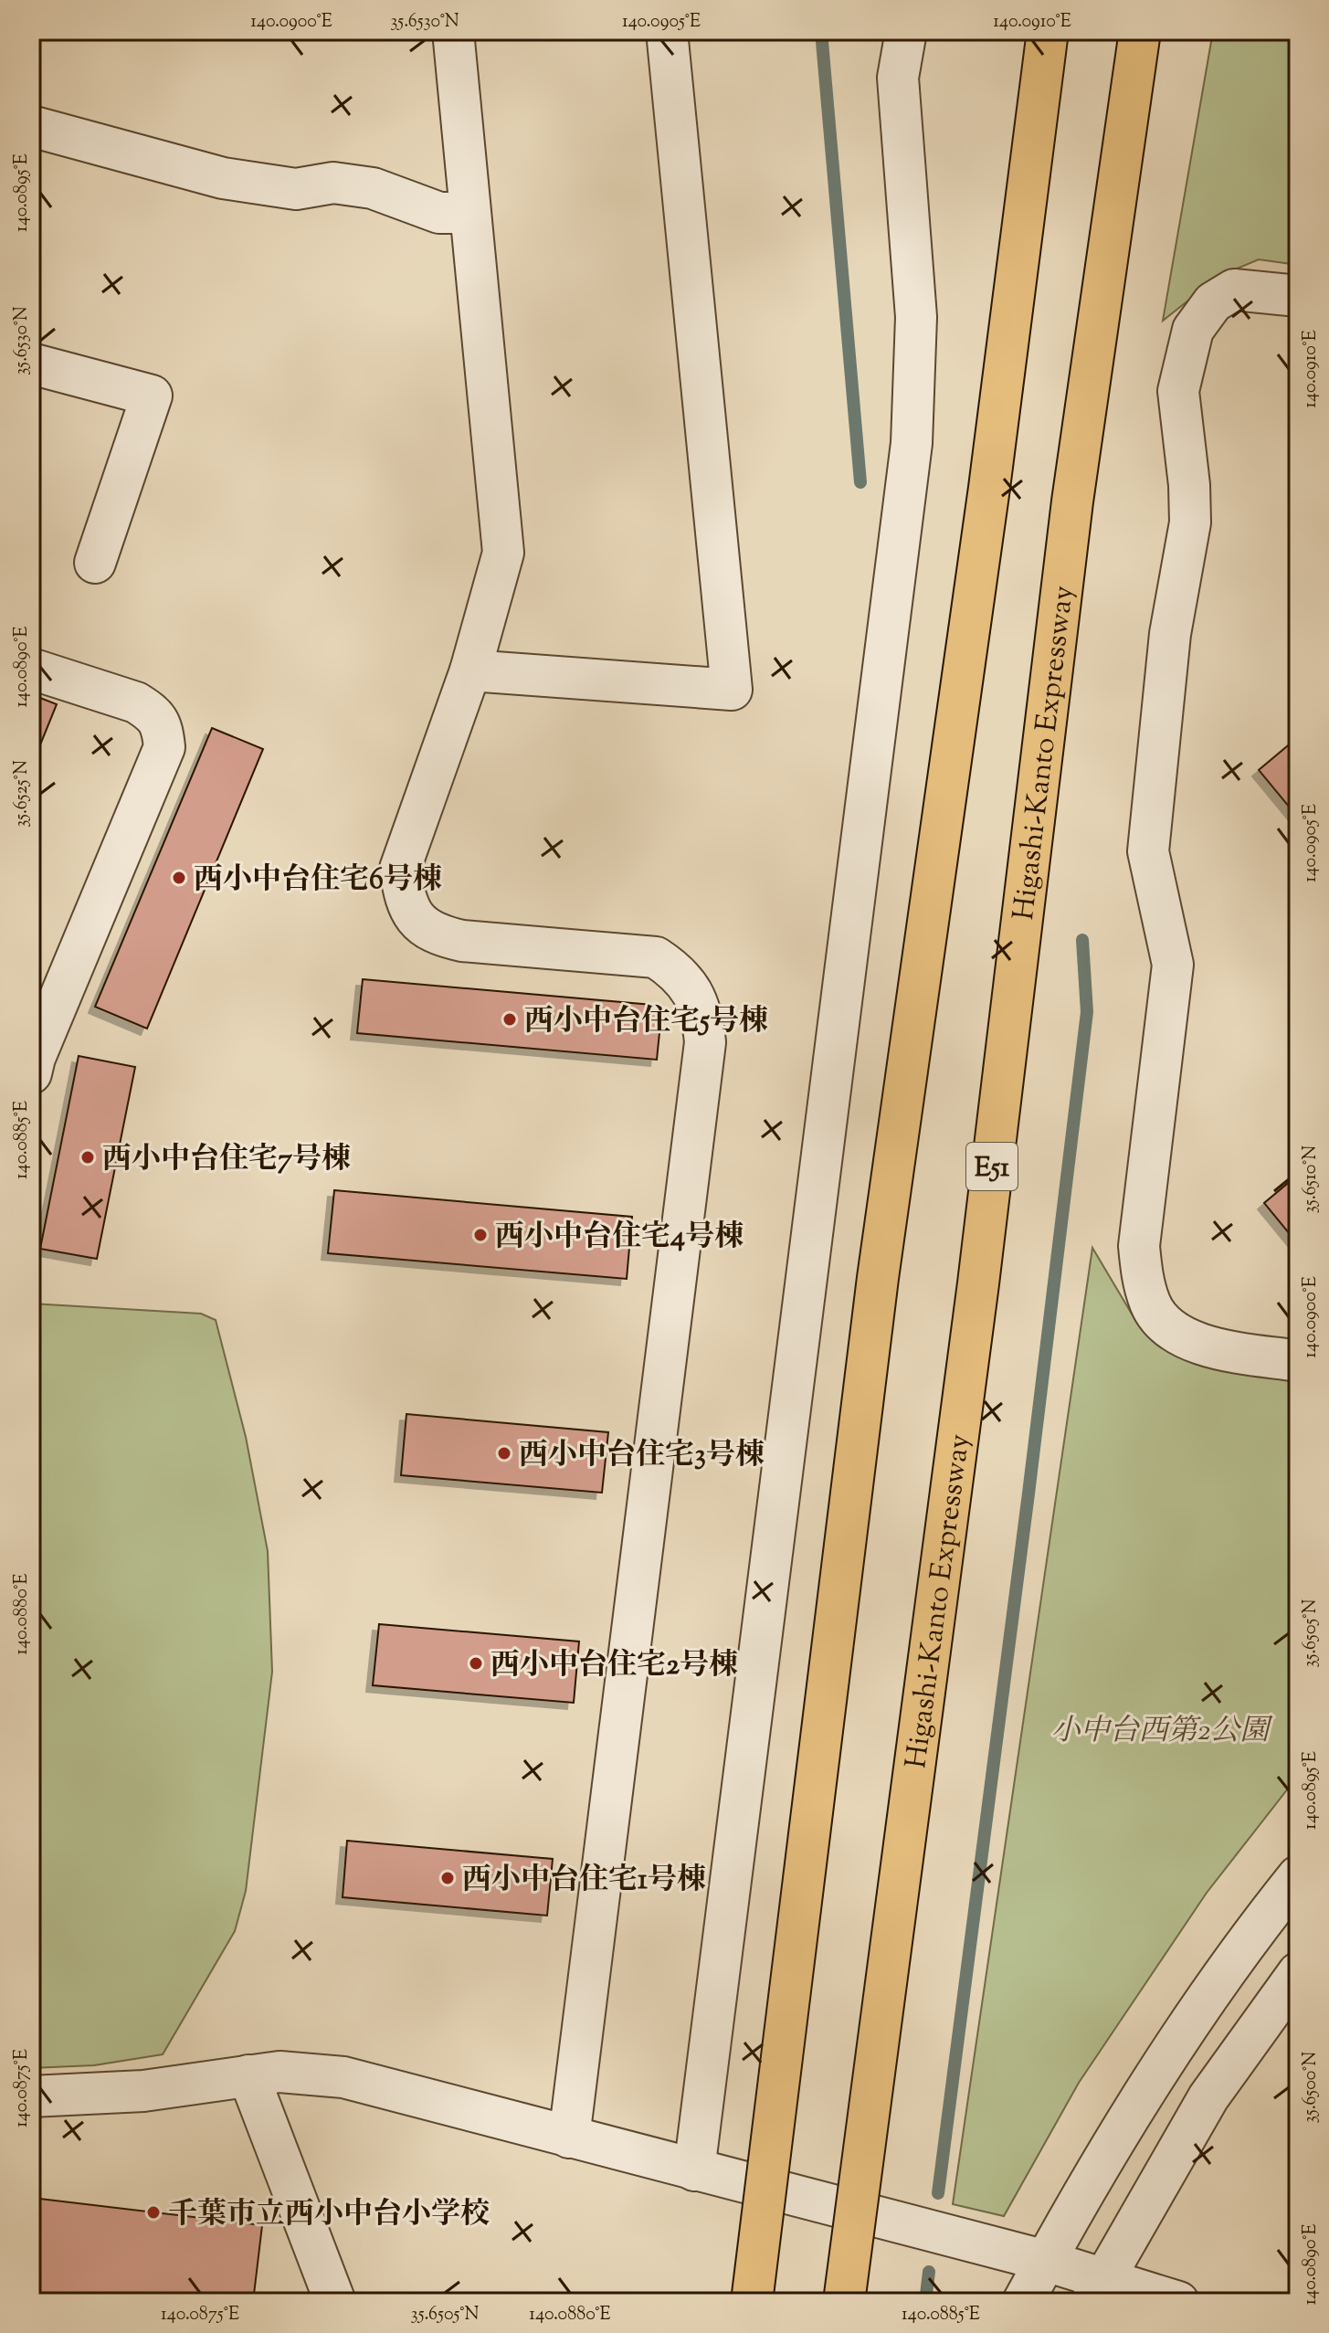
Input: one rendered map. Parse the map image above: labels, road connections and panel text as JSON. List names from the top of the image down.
{
  "streets": {
    "highway": ["Higashi-Kanto Expressway", "E51"]
  },
  "parks": ["小中台西第2公園"],
  "places": [
    "西小中台住宅6号棟",
    "西小中台住宅5号棟",
    "西小中台住宅7号棟",
    "西小中台住宅4号棟",
    "西小中台住宅3号棟",
    "西小中台住宅2号棟",
    "西小中台住宅1号棟",
    "千葉市立西小中台小学校"
  ],
  "coordinates": [
    "140.0900°E",
    "35.6530°N",
    "140.0905°E",
    "140.0910°E",
    "140.0895°E",
    "140.0890°E",
    "35.6525°N",
    "140.0885°E",
    "35.6510°N",
    "140.0880°E",
    "35.6505°N",
    "35.6500°N",
    "140.0875°E"
  ]
}
